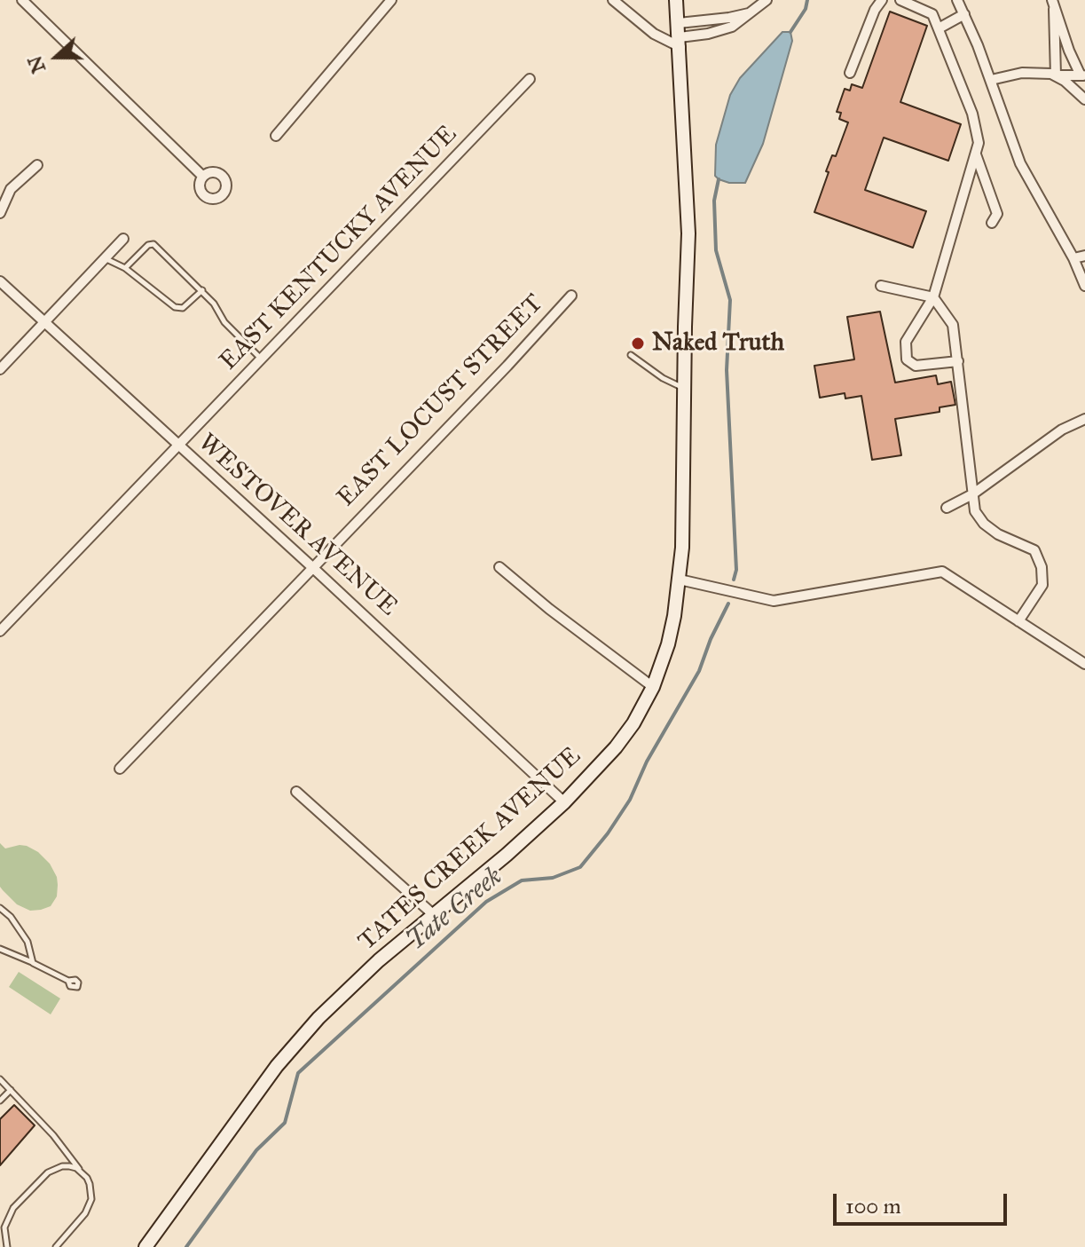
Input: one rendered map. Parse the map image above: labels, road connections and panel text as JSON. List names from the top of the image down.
{
  "streets": {
    "main road": ["TATES CREEK AVENUE"],
    "street": ["EAST KENTUCKY AVENUE", "EAST LOCUST STREET", "WESTOVER AVENUE"]
  },
  "crossings": [
    ["EAST KENTUCKY AVENUE", "WESTOVER AVENUE"],
    ["EAST LOCUST STREET", "WESTOVER AVENUE"],
    ["WESTOVER AVENUE", "TATES CREEK AVENUE"]
  ],
  "water": ["Tate Creek"],
  "places": ["Naked Truth"],
  "scale_bar": "100 m",
  "north": "left"
}
